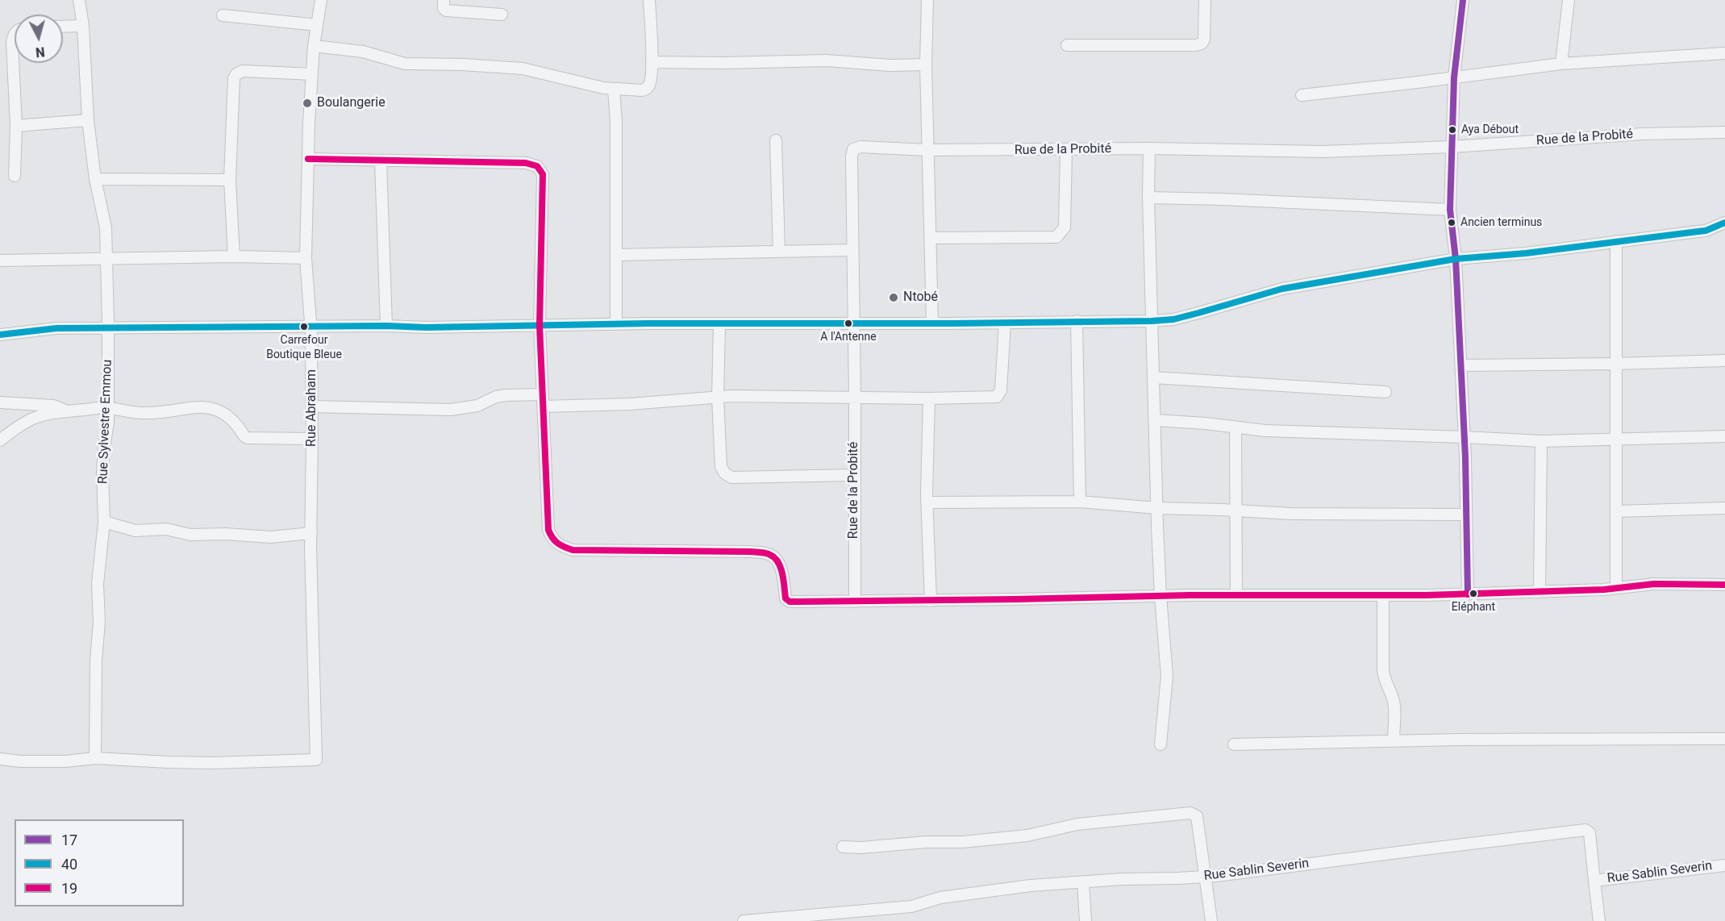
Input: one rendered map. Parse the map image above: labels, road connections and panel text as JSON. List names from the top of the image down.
{
  "streets": {
    "street": [
      "Rue de la Probité",
      "Rue Abraham",
      "Rue Sylvestre Emmou",
      "Rue Sablin Severin"
    ]
  },
  "crossings": [
    ["Rue Abraham", "Rue Sylvestre Emmou"]
  ],
  "places": [
    "Boulangerie",
    "Aya Débout",
    "Ancien terminus",
    "Ntobé",
    "A l'Antenne",
    "Carrefour Boutique Bleue",
    "Eléphant"
  ],
  "lines": ["transit line 17", "transit line 19", "transit line 40"],
  "legend": ["17", "40", "19"],
  "north": "bottom"
}
